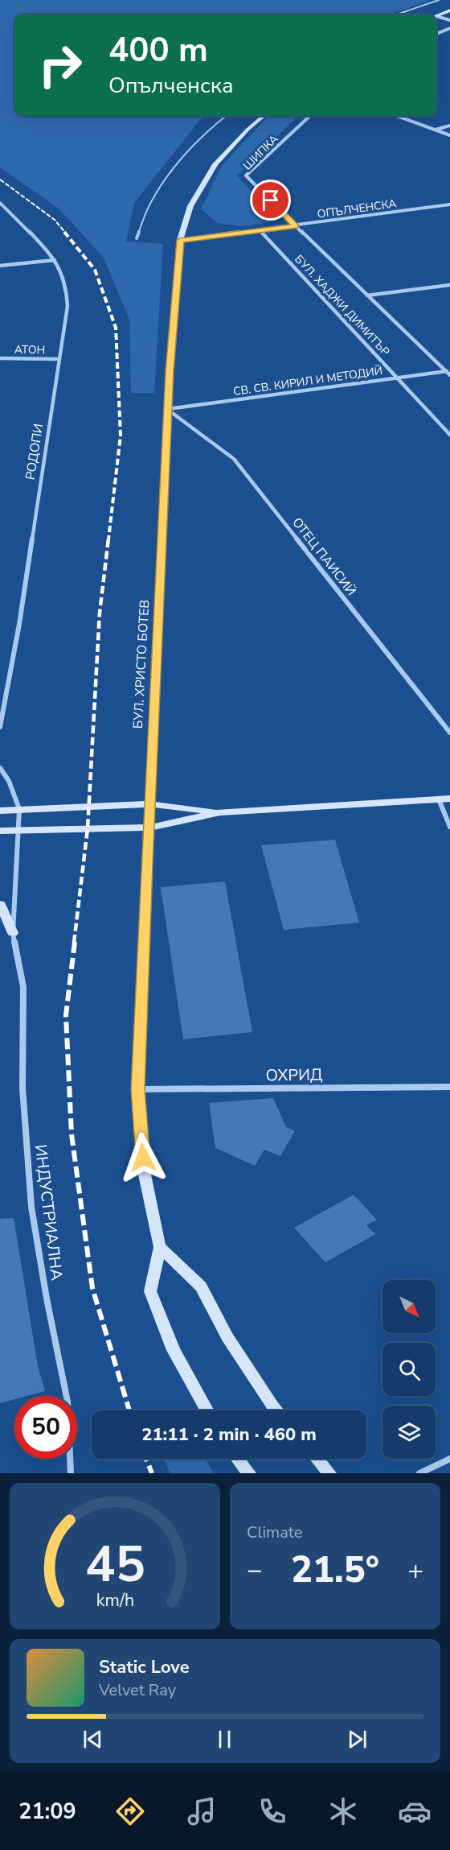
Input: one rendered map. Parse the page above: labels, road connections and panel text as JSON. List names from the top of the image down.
{
  "streets": {
    "street": [
      "ШИПКА",
      "ОПЪЛЧЕНСКА",
      "БУЛ. ХАДЖИ ДИМИТЪР",
      "АТОН",
      "СВ. СВ. КИРИЛ И МЕТОДИЙ",
      "РОДОПИ",
      "ОТЕЦ ПАИСИЙ",
      "БУЛ. ХРИСТО БОТЕВ",
      "ОХРИД",
      "ИНДУСТРИАЛНА"
    ]
  },
  "crossings": [
    ["ШИПКА", "ОПЪЛЧЕНСКА"],
    ["ШИПКА", "БУЛ. ХАДЖИ ДИМИТЪР"],
    ["ОПЪЛЧЕНСКА", "БУЛ. ХАДЖИ ДИМИТЪР"],
    ["ОПЪЛЧЕНСКА", "БУЛ. ХРИСТО БОТЕВ"],
    ["БУЛ. ХАДЖИ ДИМИТЪР", "СВ. СВ. КИРИЛ И МЕТОДИЙ"],
    ["АТОН", "РОДОПИ"],
    ["СВ. СВ. КИРИЛ И МЕТОДИЙ", "ОТЕЦ ПАИСИЙ"],
    ["СВ. СВ. КИРИЛ И МЕТОДИЙ", "БУЛ. ХРИСТО БОТЕВ"],
    ["ОТЕЦ ПАИСИЙ", "БУЛ. ХРИСТО БОТЕВ"],
    ["БУЛ. ХРИСТО БОТЕВ", "ОХРИД"]
  ],
  "north": "bottom right",
  "page": {
    "turn": ["400 m", "Опълченска"],
    "limit": "50",
    "trip": "21:11 · 2 min · 460 m",
    "tile": "Climate",
    "heat": ["−", "21.5°", "+"],
    "song": ["Static Love", "Velvet Ray"],
    "tabs": "21:09",
    "gauge": ["45", "km/h"]
  }
}
